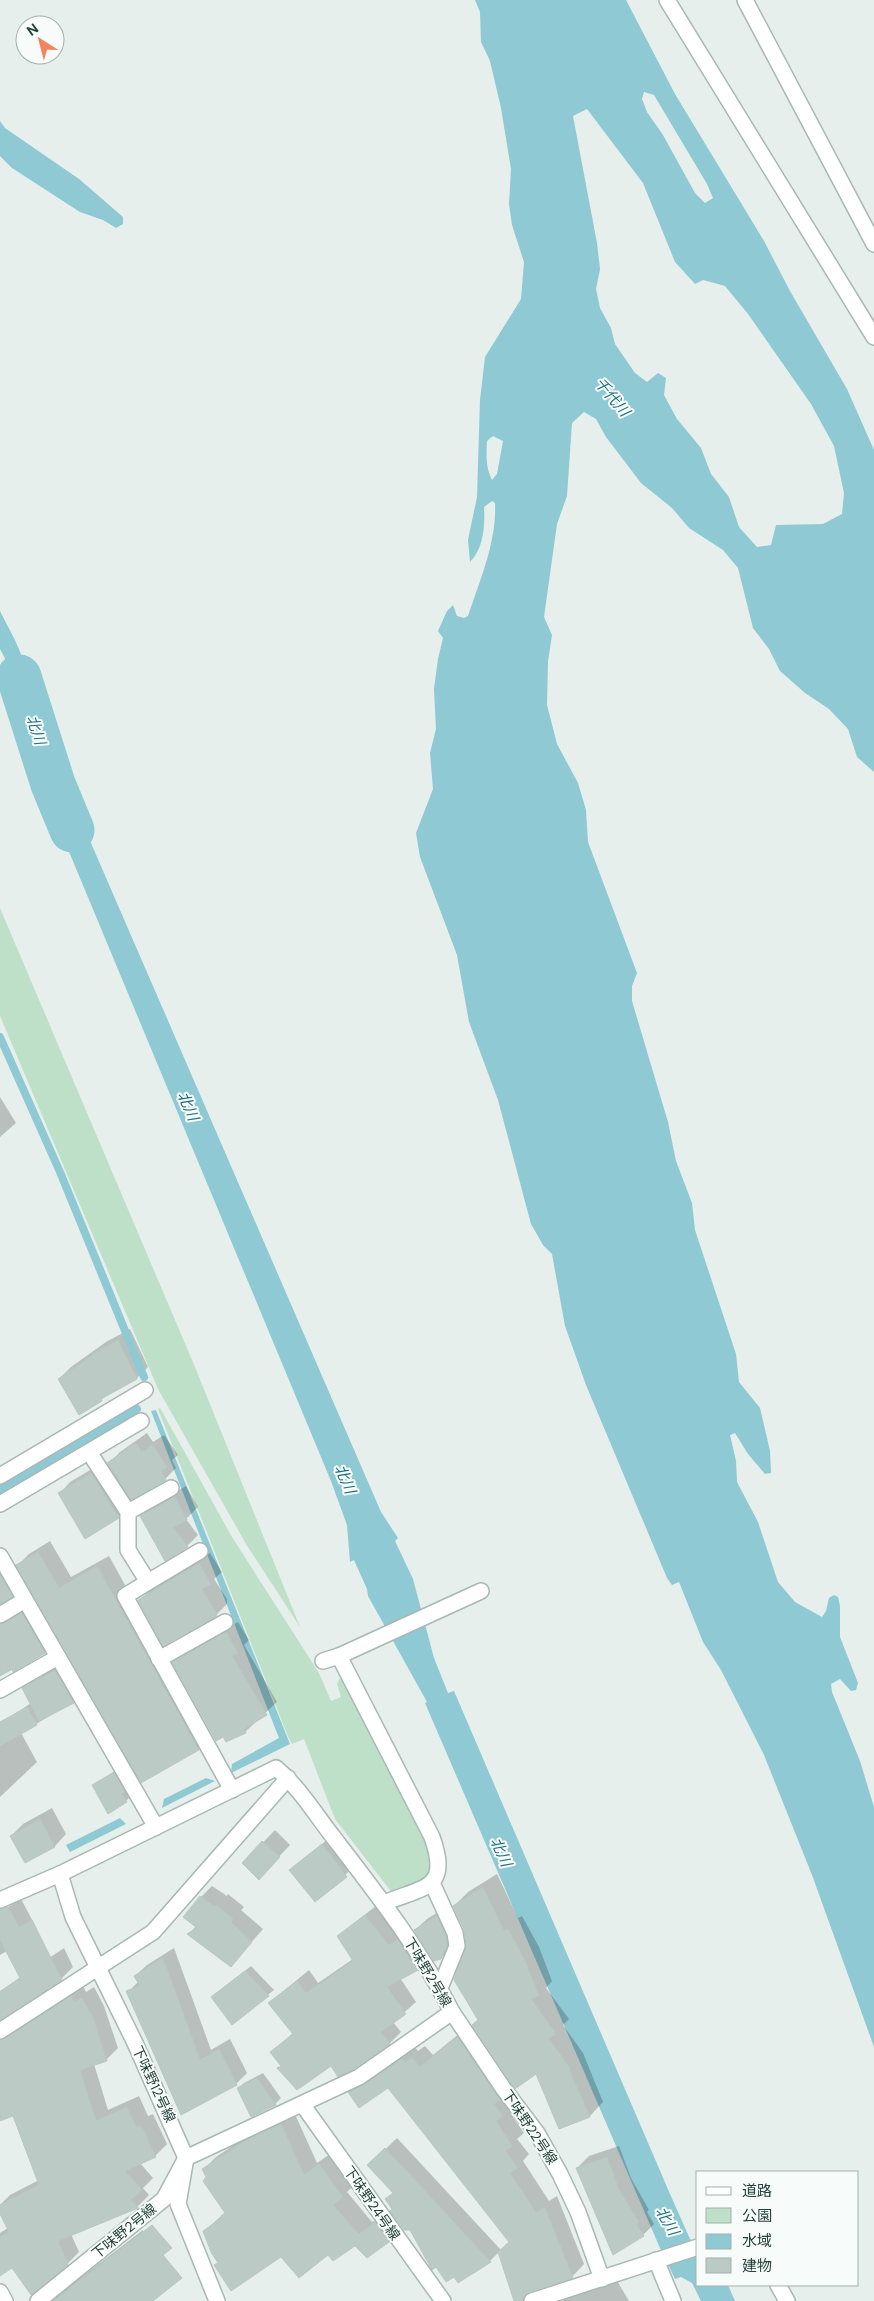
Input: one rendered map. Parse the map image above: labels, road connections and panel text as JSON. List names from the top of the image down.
{
  "streets": {
    "street": [
      "下味野2号線",
      "下味野12号線",
      "下味野22号線",
      "下味野24号線"
    ]
  },
  "crossings": [
    ["下味野2号線", "下味野12号線"],
    ["下味野2号線", "下味野22号線"],
    ["下味野2号線", "下味野24号線"]
  ],
  "water": ["千代川", "北川"],
  "legend": [
    "道路",
    "公園",
    "水域",
    "建物"
  ],
  "north": "top left"
}
